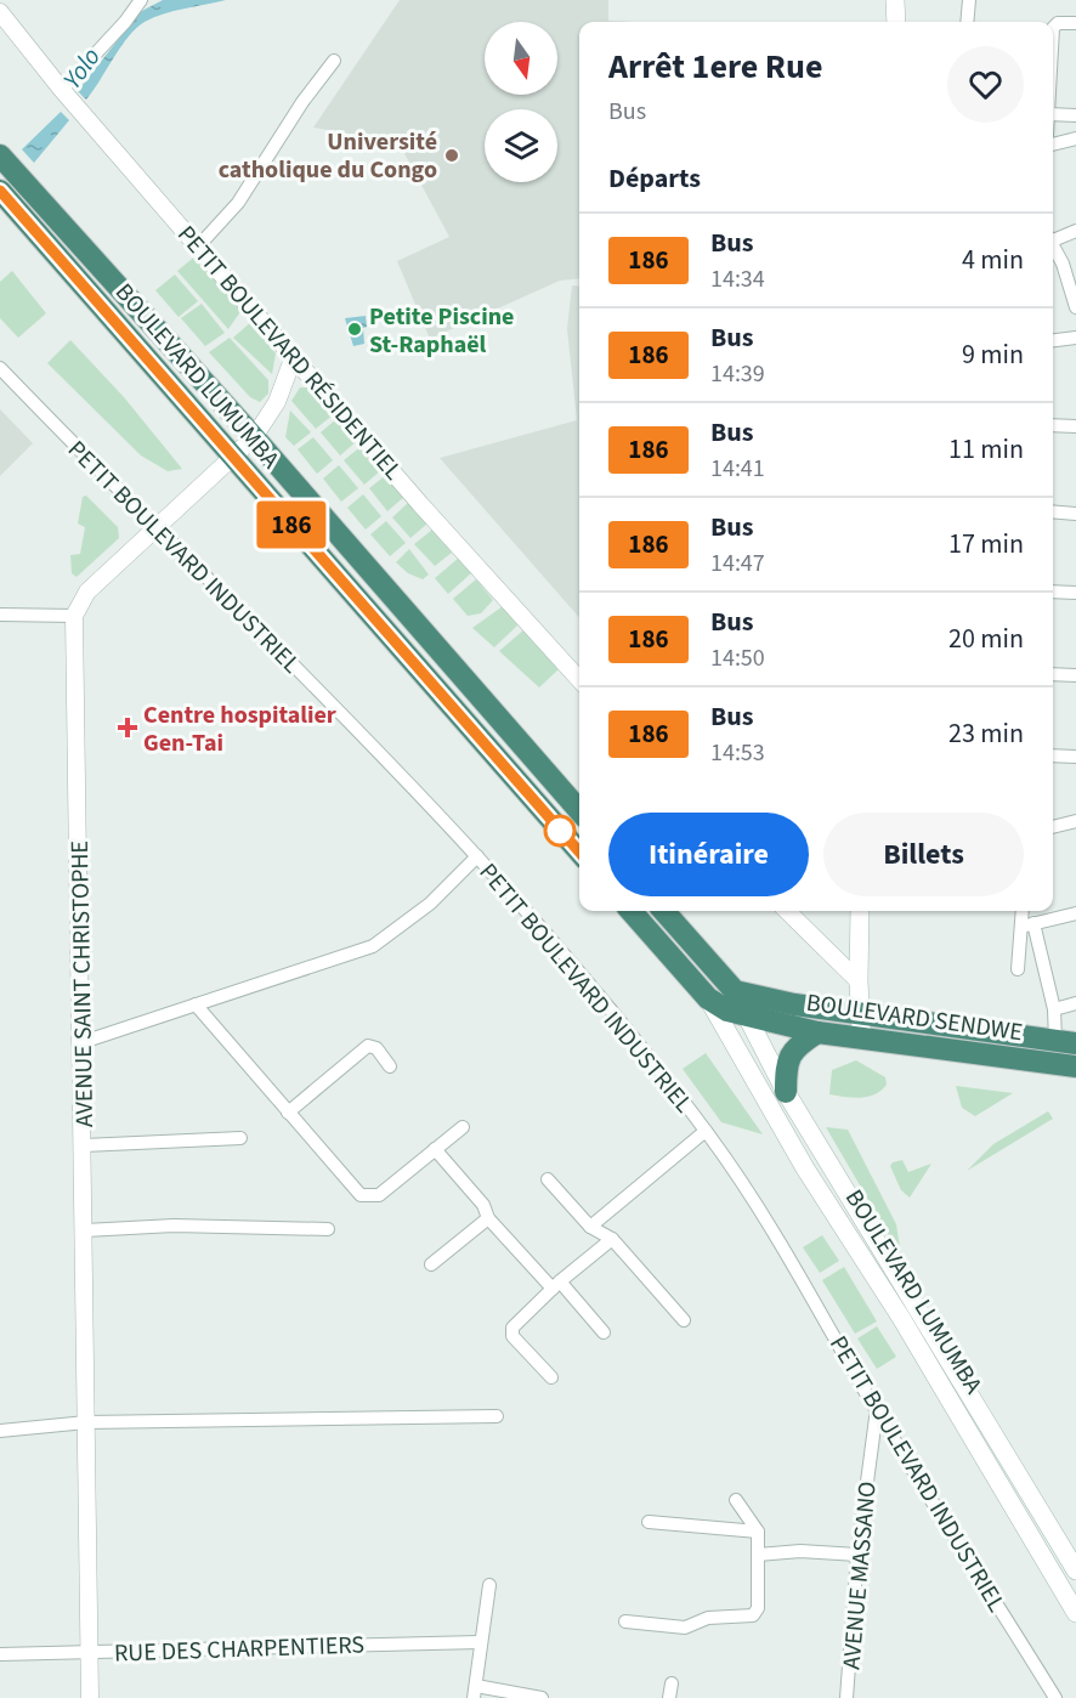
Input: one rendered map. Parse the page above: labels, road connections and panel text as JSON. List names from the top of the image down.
{
  "streets": {
    "highway": ["BOULEVARD LUMUMBA", "BOULEVARD SENDWE"],
    "street": [
      "PETIT BOULEVARD RÉSIDENTIEL",
      "PETIT BOULEVARD INDUSTRIEL",
      "AVENUE SAINT CHRISTOPHE",
      "AVENUE MASSANO",
      "RUE DES CHARPENTIERS"
    ]
  },
  "crossings": [
    ["BOULEVARD LUMUMBA", "BOULEVARD SENDWE"],
    ["PETIT BOULEVARD INDUSTRIEL", "AVENUE MASSANO"],
    ["AVENUE SAINT CHRISTOPHE", "RUE DES CHARPENTIERS"]
  ],
  "water": ["Yolo"],
  "places": {
    "other": ["Université catholique du Congo", "Petite Piscine St-Raphaël"],
    "health": ["Centre hospitalier Gen-Tai"]
  },
  "lines": ["bus line 186"],
  "north": "bottom",
  "page": {
    "on_map": "186",
    "heading": [
      ["Arrêt 1ere Rue", "Bus"],
      "Départs"
    ],
    "list": [
      {
        "mark": "186",
        "name": "Bus",
        "note": "14:34",
        "value": "4 min"
      },
      {
        "mark": "186",
        "name": "Bus",
        "note": "14:39",
        "value": "9 min"
      },
      {
        "mark": "186",
        "name": "Bus",
        "note": "14:41",
        "value": "11 min"
      },
      {
        "mark": "186",
        "name": "Bus",
        "note": "14:47",
        "value": "17 min"
      },
      {
        "mark": "186",
        "name": "Bus",
        "note": "14:50",
        "value": "20 min"
      },
      {
        "mark": "186",
        "name": "Bus",
        "note": "14:53",
        "value": "23 min"
      }
    ],
    "buttons": ["Itinéraire", "Billets"]
  }
}
